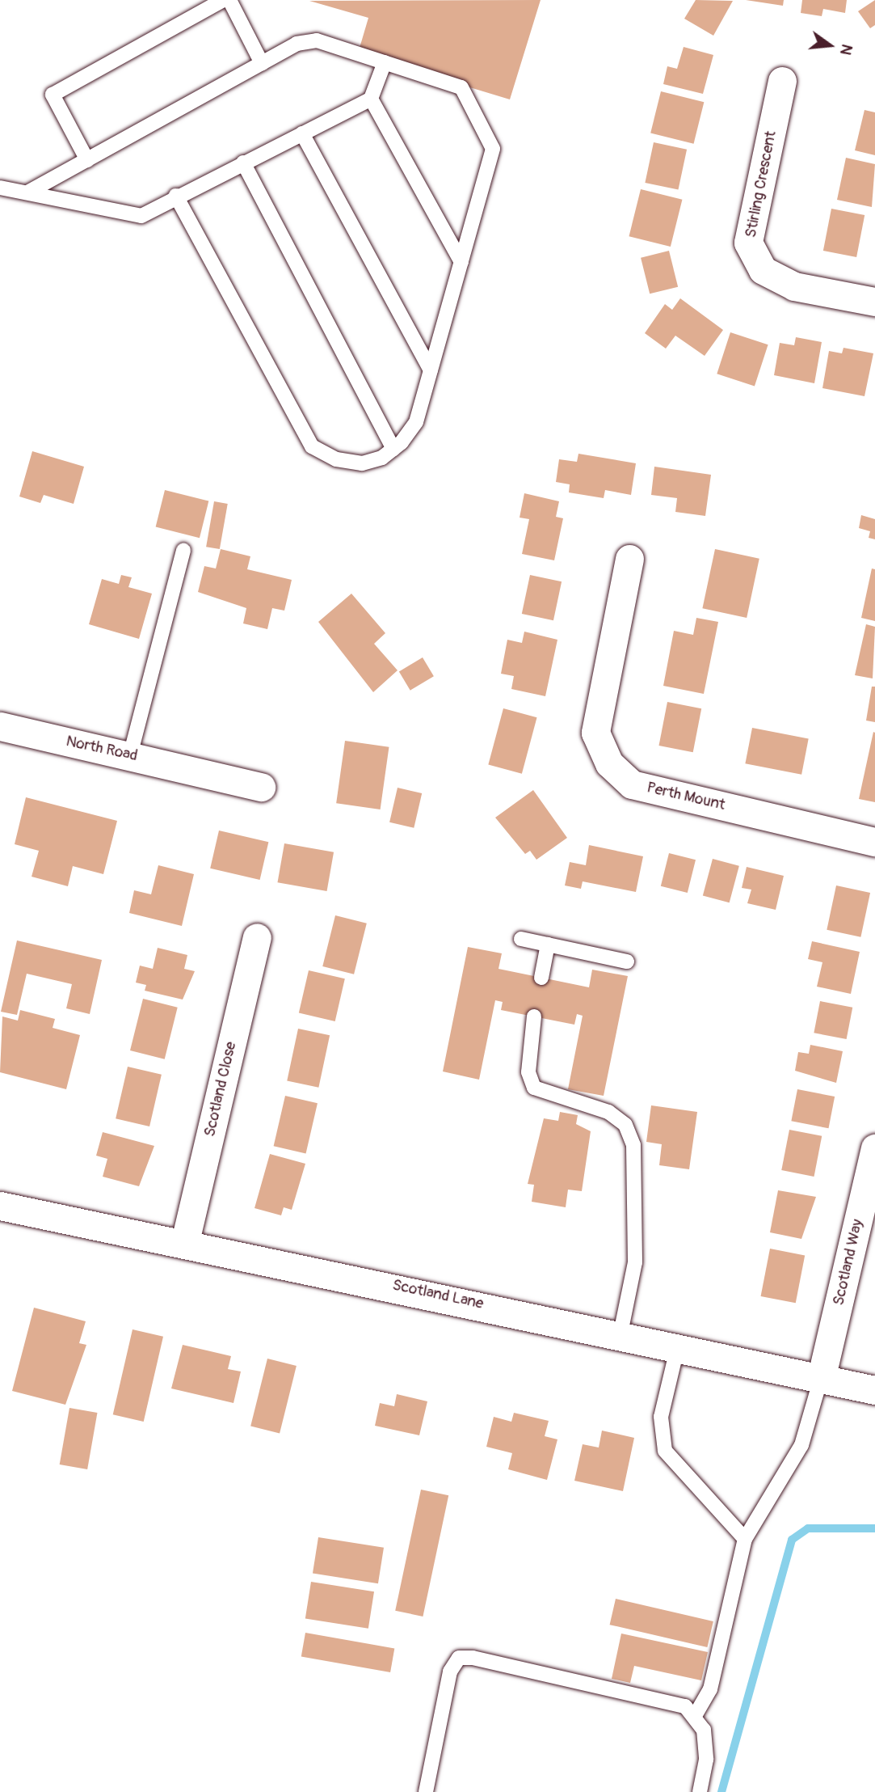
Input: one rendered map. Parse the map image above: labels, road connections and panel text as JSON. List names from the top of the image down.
{
  "streets": {
    "street": [
      "Stirling Crescent",
      "North Road",
      "Perth Mount",
      "Scotland Close",
      "Scotland Way",
      "Scotland Lane"
    ]
  },
  "crossings": [
    ["Scotland Close", "Scotland Lane"],
    ["Scotland Way", "Scotland Lane"]
  ],
  "north": "right"
}
